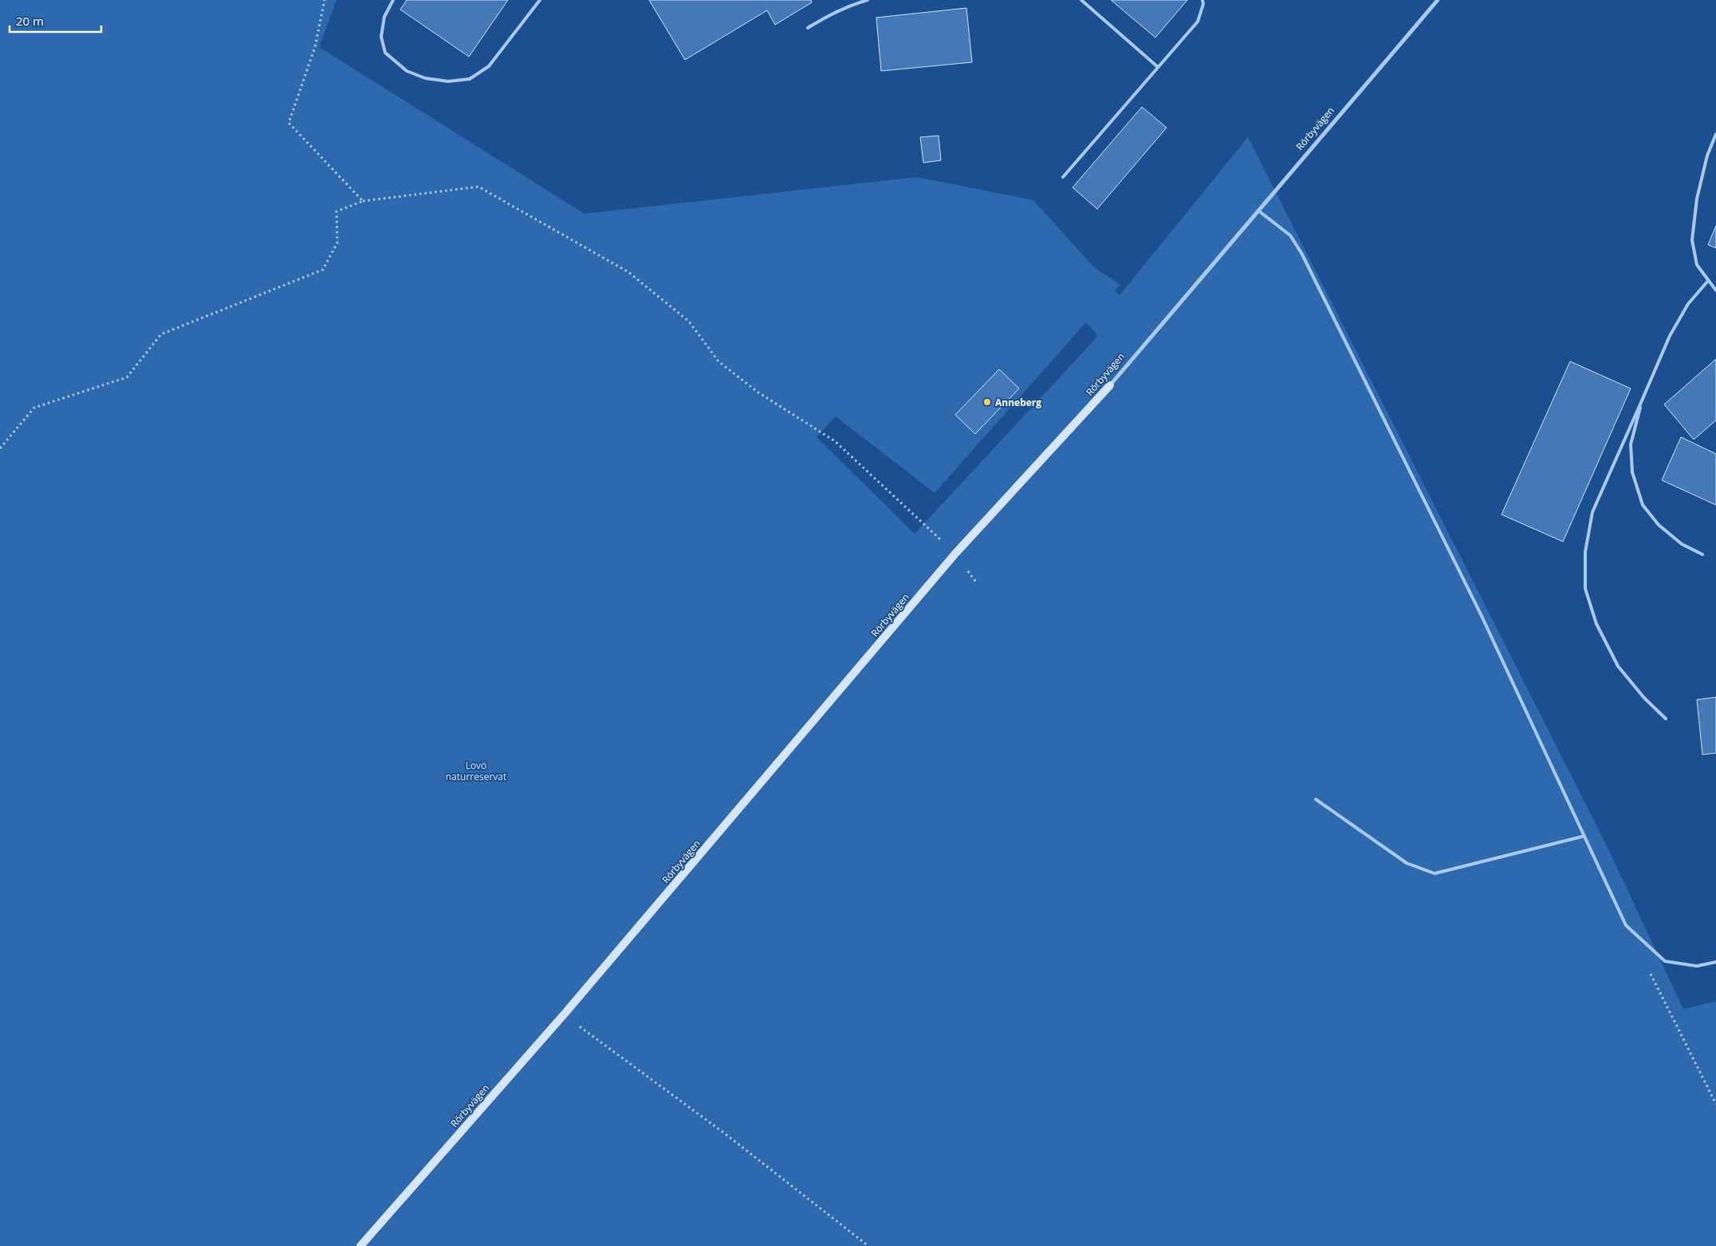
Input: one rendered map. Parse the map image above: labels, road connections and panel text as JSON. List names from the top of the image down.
{
  "streets": {
    "street": ["Rörbyvägen"]
  },
  "parks": ["Lovö naturreservat"],
  "places": ["Anneberg"],
  "scale_bar": "20 m"
}
